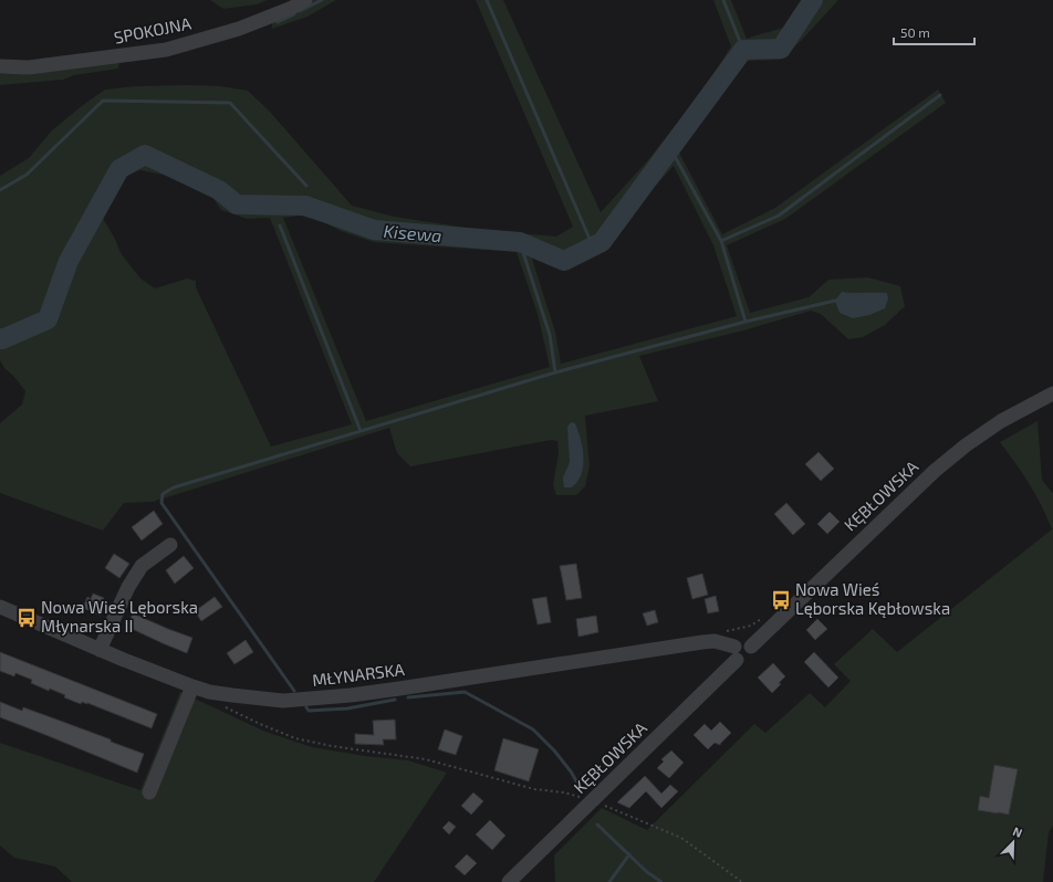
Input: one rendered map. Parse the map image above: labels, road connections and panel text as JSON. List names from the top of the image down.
{
  "streets": {
    "street": ["SPOKOJNA", "KĘBŁOWSKA", "MŁYNARSKA"]
  },
  "crossings": [
    ["KĘBŁOWSKA", "MŁYNARSKA"]
  ],
  "water": ["Kisewa"],
  "places": {
    "bus stop": ["Nowa Wieś Lęborska Kębłowska", "Nowa Wieś Lęborska Młynarska II"]
  },
  "scale_bar": "50 m",
  "north": "top right"
}
